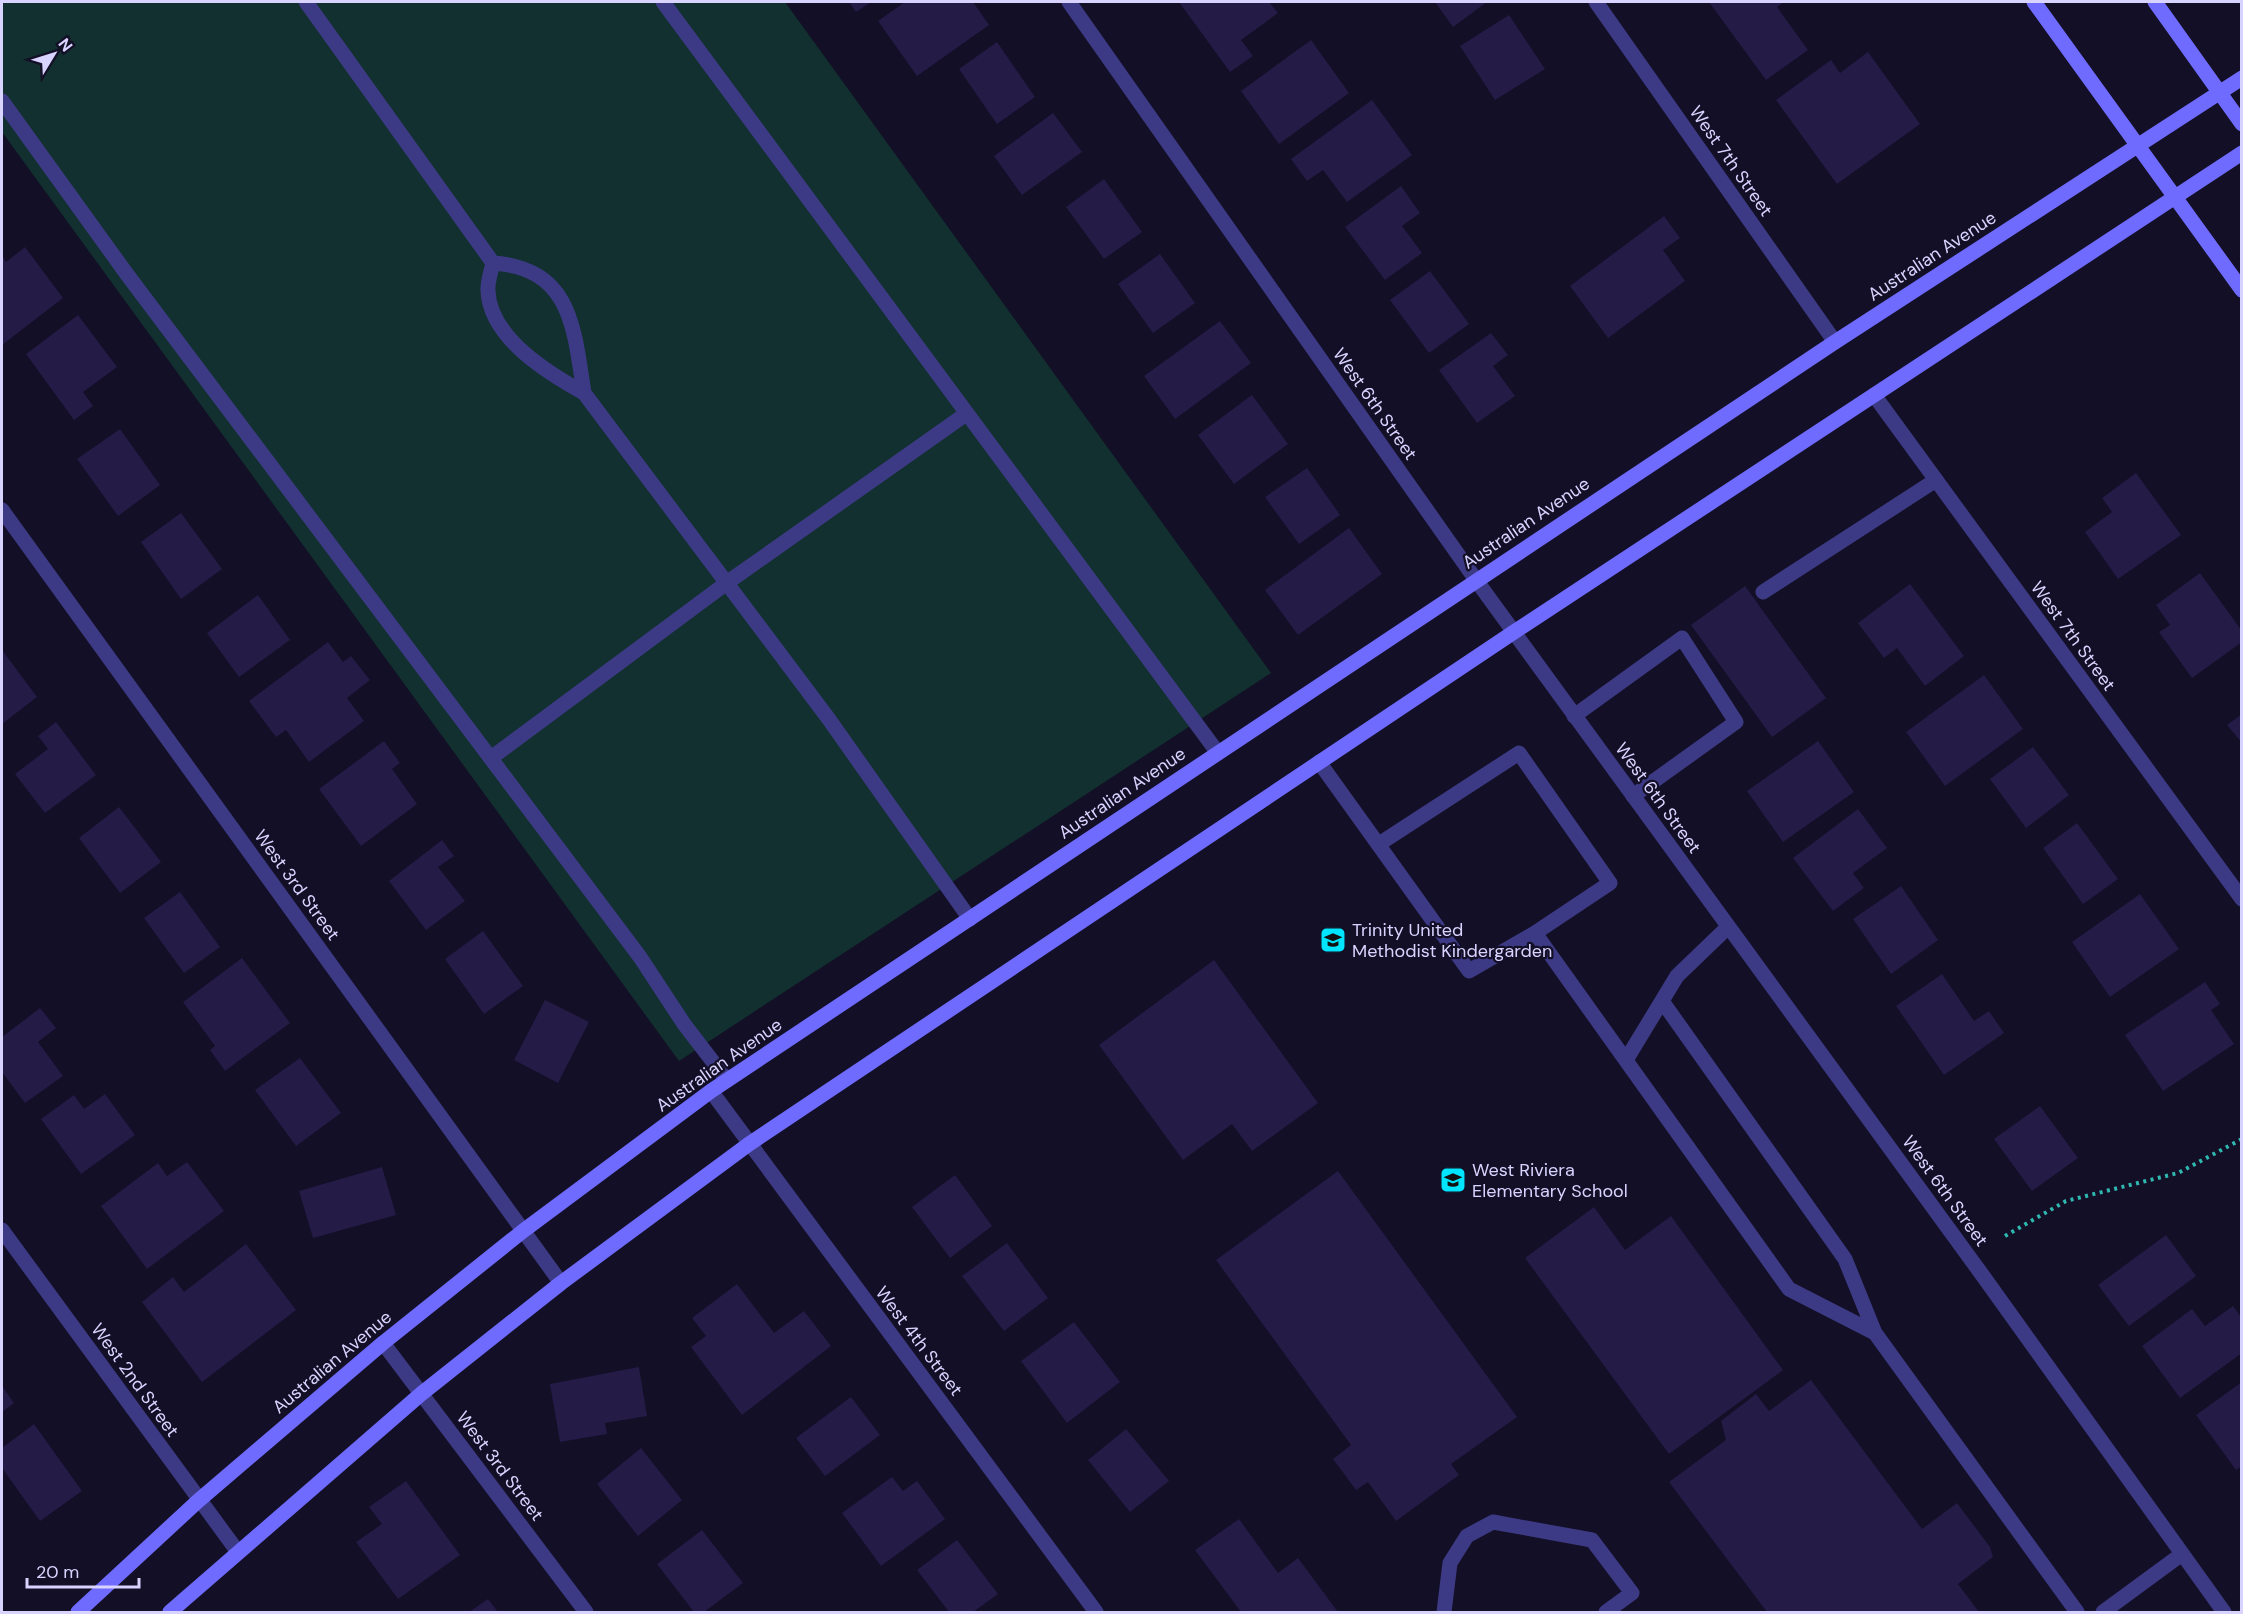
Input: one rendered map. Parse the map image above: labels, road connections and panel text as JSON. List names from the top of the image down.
{
  "streets": {
    "main road": ["Australian Avenue"],
    "street": [
      "West 7th Street",
      "West 6th Street",
      "West 3rd Street",
      "West 4th Street",
      "West 2nd Street"
    ]
  },
  "crossings": [
    ["West 7th Street", "Australian Avenue"],
    ["Australian Avenue", "West 6th Street"],
    ["Australian Avenue", "West 3rd Street"],
    ["Australian Avenue", "West 4th Street"],
    ["Australian Avenue", "West 2nd Street"]
  ],
  "places": {
    "school or university": ["Trinity United Methodist Kindergarden", "West Riviera Elementary School"]
  },
  "scale_bar": "20 m",
  "north": "top right"
}
